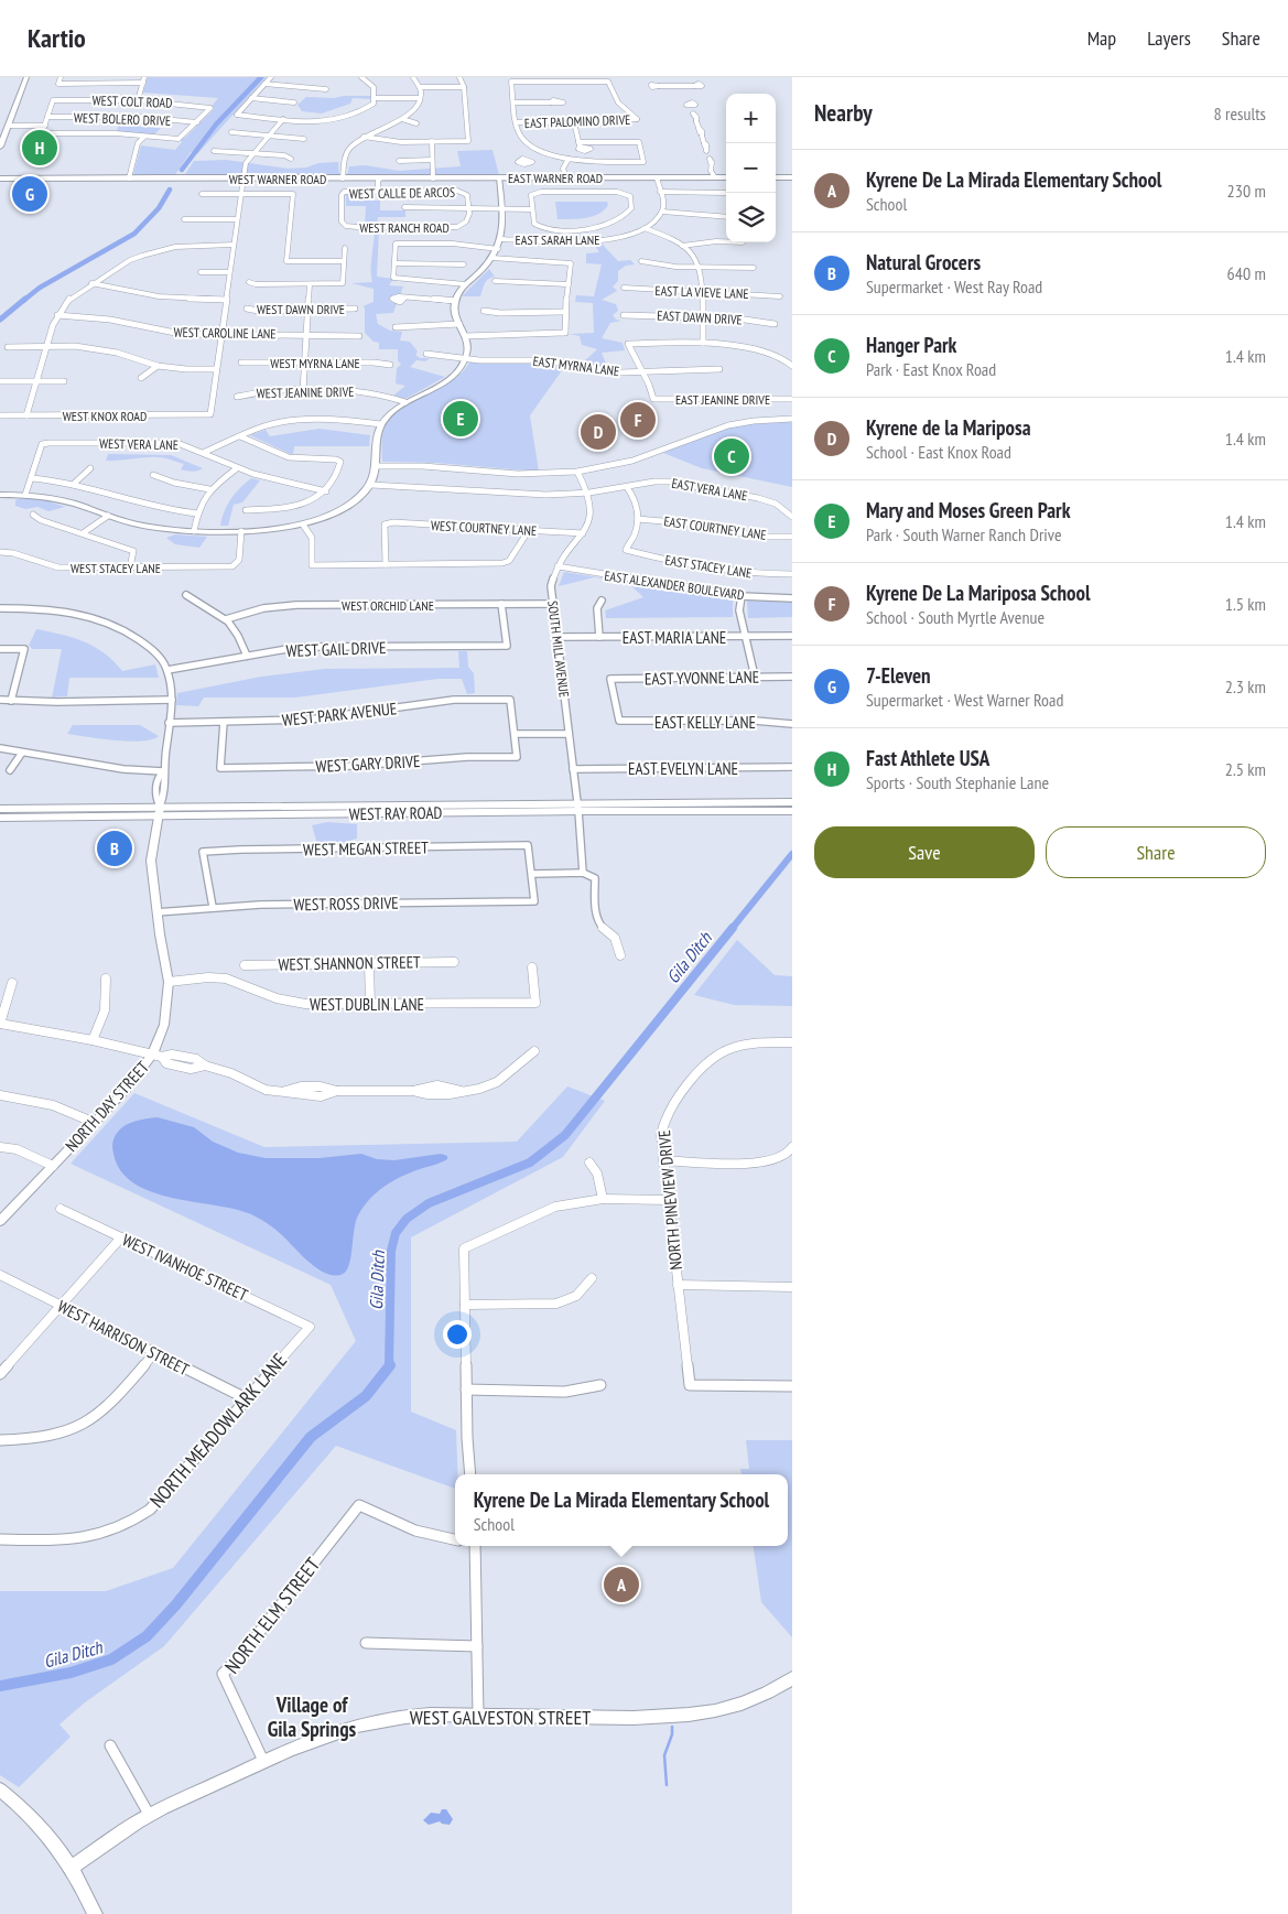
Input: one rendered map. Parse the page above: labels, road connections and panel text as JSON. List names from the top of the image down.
{
  "streets": {
    "main road": ["EAST WARNER ROAD", "WEST WARNER ROAD", "WEST RAY ROAD"],
    "street": [
      "WEST COLT ROAD",
      "WEST BOLERO DRIVE",
      "EAST PALOMINO DRIVE",
      "WEST CALLE DE ARCOS",
      "WEST RANCH ROAD",
      "EAST SARAH LANE",
      "EAST LA VIEVE LANE",
      "WEST DAWN DRIVE",
      "EAST DAWN DRIVE",
      "WEST CAROLINE LANE",
      "WEST MYRNA LANE",
      "EAST MYRNA LANE",
      "WEST JEANINE DRIVE",
      "EAST JEANINE DRIVE",
      "WEST KNOX ROAD",
      "WEST VERA LANE",
      "EAST VERA LANE",
      "WEST COURTNEY LANE",
      "EAST COURTNEY LANE",
      "EAST STACEY LANE",
      "WEST STACEY LANE",
      "EAST ALEXANDER BOULEVARD",
      "WEST ORCHID LANE",
      "EAST MARIA LANE",
      "WEST GAIL DRIVE",
      "SOUTH MILL AVENUE",
      "EAST YVONNE LANE",
      "WEST PARK AVENUE",
      "EAST KELLY LANE",
      "WEST GARY DRIVE",
      "EAST EVELYN LANE",
      "WEST MEGAN STREET",
      "WEST ROSS DRIVE",
      "WEST SHANNON STREET",
      "WEST DUBLIN LANE",
      "NORTH DAY STREET",
      "NORTH PINEVIEW DRIVE",
      "WEST IVANHOE STREET",
      "WEST HARRISON STREET",
      "NORTH MEADOWLARK LANE",
      "NORTH ELM STREET",
      "WEST GALVESTON STREET"
    ]
  },
  "crossings": [
    ["WEST COLT ROAD", "WEST BOLERO DRIVE"],
    ["EAST WARNER ROAD", "WEST WARNER ROAD"],
    ["WEST CALLE DE ARCOS", "WEST RANCH ROAD"],
    ["EAST MYRNA LANE", "EAST JEANINE DRIVE"],
    ["EAST VERA LANE", "SOUTH MILL AVENUE"],
    ["WEST COURTNEY LANE", "SOUTH MILL AVENUE"],
    ["EAST COURTNEY LANE", "EAST STACEY LANE"],
    ["EAST ALEXANDER BOULEVARD", "SOUTH MILL AVENUE"],
    ["WEST ORCHID LANE", "WEST GAIL DRIVE"],
    ["WEST ORCHID LANE", "SOUTH MILL AVENUE"],
    ["EAST MARIA LANE", "SOUTH MILL AVENUE"],
    ["WEST GAIL DRIVE", "NORTH DAY STREET"],
    ["SOUTH MILL AVENUE", "EAST EVELYN LANE"],
    ["SOUTH MILL AVENUE", "WEST RAY ROAD"],
    ["EAST YVONNE LANE", "EAST KELLY LANE"],
    ["WEST PARK AVENUE", "WEST GARY DRIVE"],
    ["WEST PARK AVENUE", "NORTH DAY STREET"],
    ["WEST RAY ROAD", "NORTH DAY STREET"],
    ["WEST MEGAN STREET", "WEST ROSS DRIVE"],
    ["WEST ROSS DRIVE", "NORTH DAY STREET"],
    ["WEST DUBLIN LANE", "NORTH DAY STREET"],
    ["WEST IVANHOE STREET", "NORTH MEADOWLARK LANE"],
    ["WEST HARRISON STREET", "NORTH MEADOWLARK LANE"],
    ["NORTH ELM STREET", "WEST GALVESTON STREET"]
  ],
  "districts": ["Village of Gila Springs"],
  "water": ["Gila Ditch"],
  "page": {
    "header": "Kartio",
    "nav": ["Map", "Layers", "Share"],
    "heading": ["Nearby", "8 results"],
    "map_buttons": ["+", "−"],
    "pins": [
      "H",
      "G",
      "E",
      "F",
      "D",
      "C",
      "B",
      "A"
    ],
    "list": [
      {
        "mark": "A",
        "name": "Kyrene De La Mirada Elementary School",
        "note": "School",
        "value": "230 m"
      },
      {
        "mark": "B",
        "name": "Natural Grocers",
        "note": "Supermarket · West Ray Road",
        "value": "640 m"
      },
      {
        "mark": "C",
        "name": "Hanger Park",
        "note": "Park · East Knox Road",
        "value": "1.4 km"
      },
      {
        "mark": "D",
        "name": "Kyrene de la Mariposa",
        "note": "School · East Knox Road",
        "value": "1.4 km"
      },
      {
        "mark": "E",
        "name": "Mary and Moses Green Park",
        "note": "Park · South Warner Ranch Drive",
        "value": "1.4 km"
      },
      {
        "mark": "F",
        "name": "Kyrene De La Mariposa School",
        "note": "School · South Myrtle Avenue",
        "value": "1.5 km"
      },
      {
        "mark": "G",
        "name": "7-Eleven",
        "note": "Supermarket · West Warner Road",
        "value": "2.3 km"
      },
      {
        "mark": "H",
        "name": "Fast Athlete USA",
        "note": "Sports · South Stephanie Lane",
        "value": "2.5 km"
      }
    ],
    "buttons": ["Save", "Share"],
    "popup": ["Kyrene De La Mirada Elementary School", "School"]
  }
}
